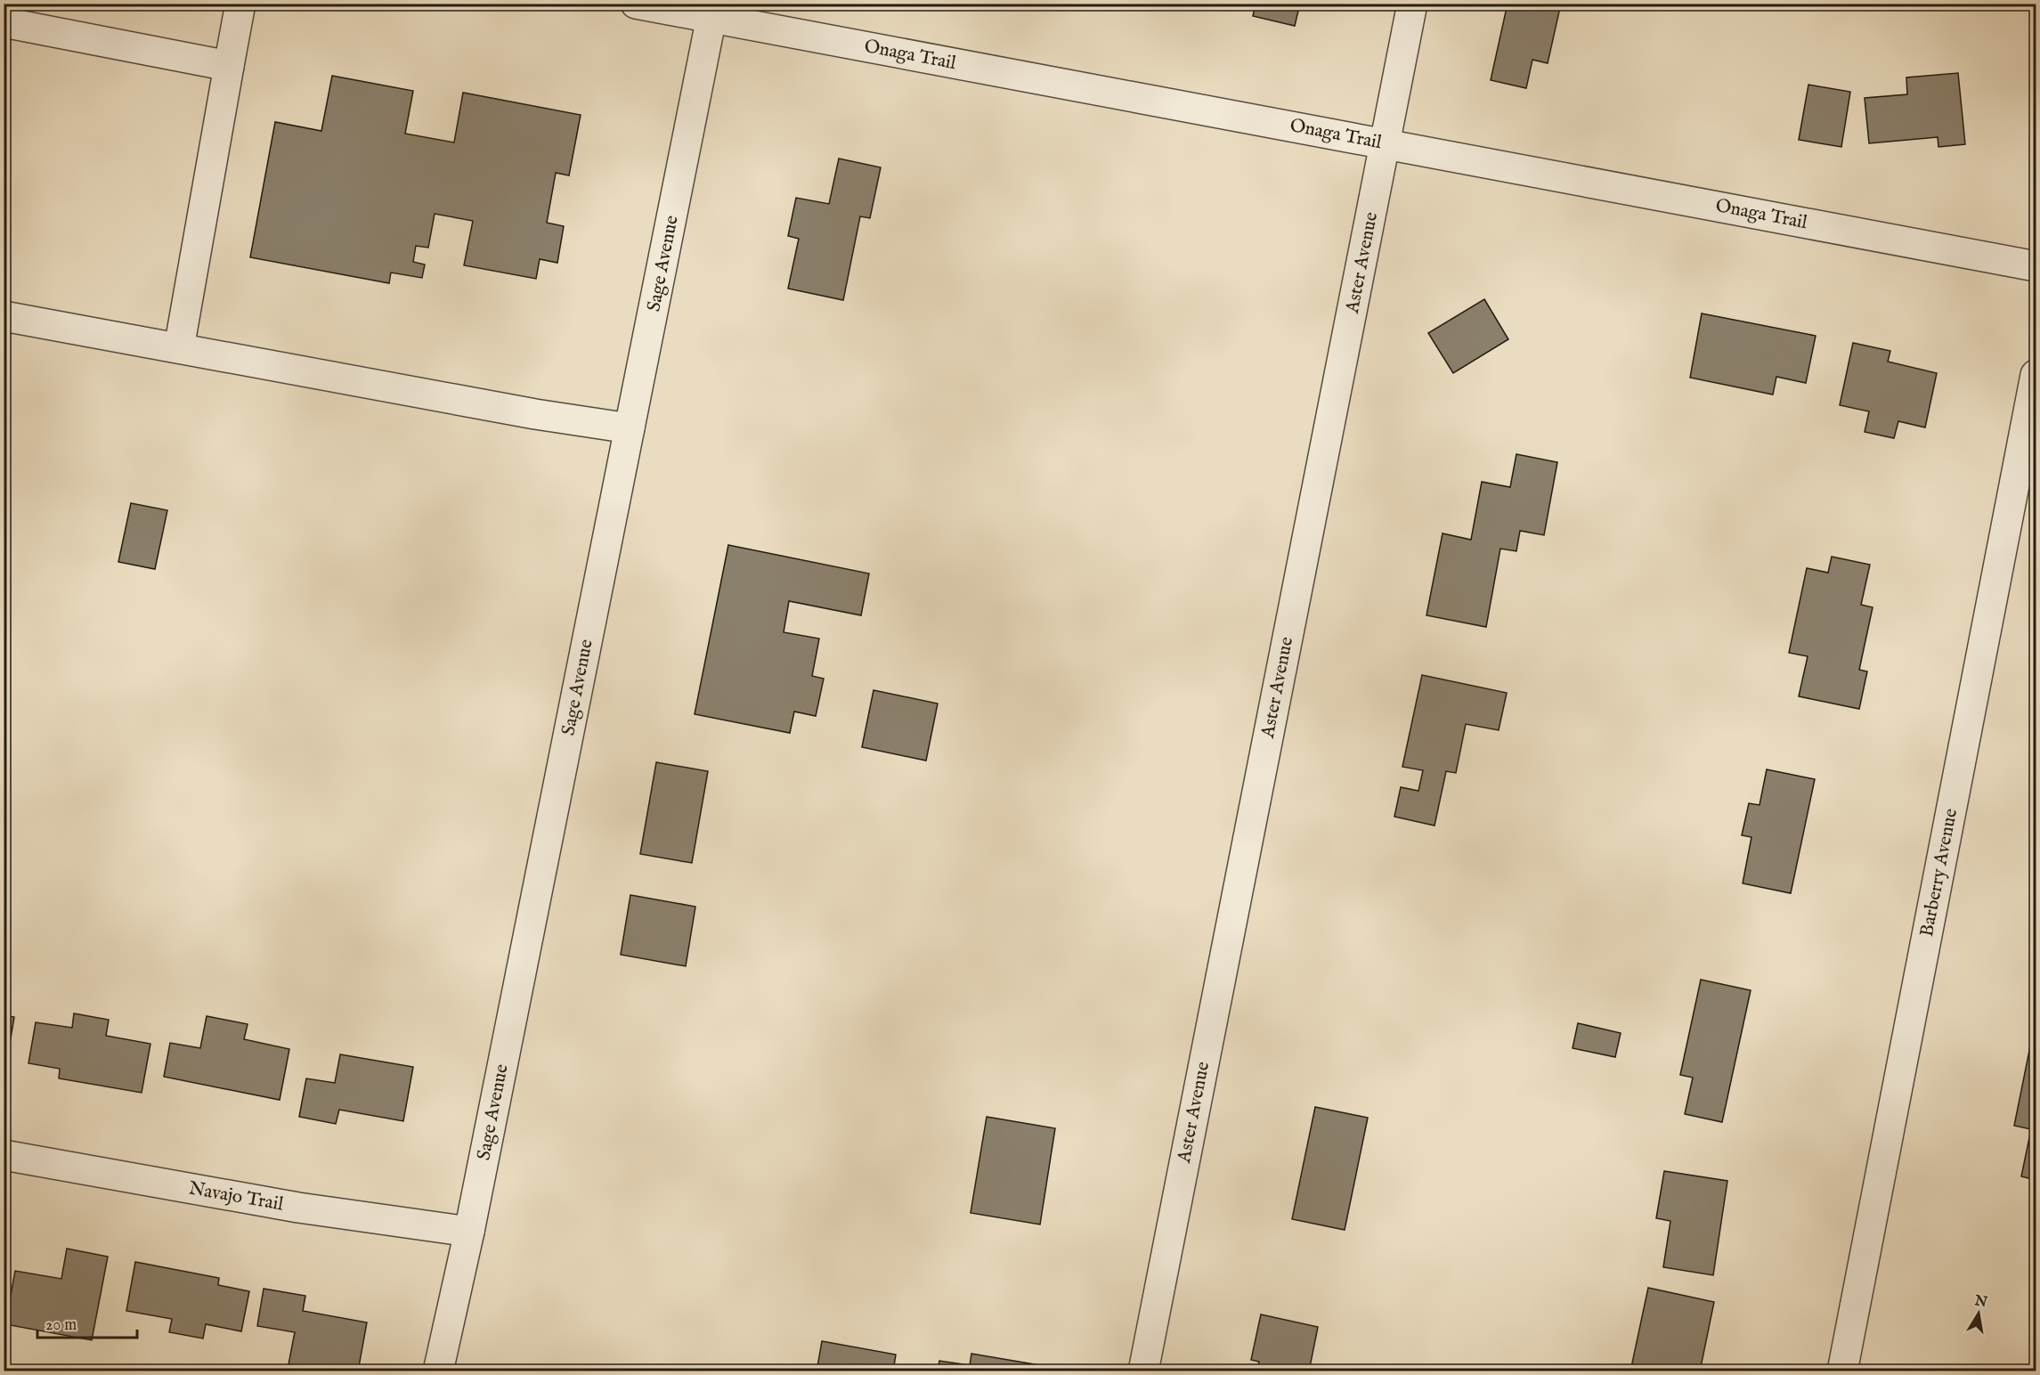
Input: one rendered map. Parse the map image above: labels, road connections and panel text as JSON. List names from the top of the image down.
{
  "streets": {
    "street": [
      "Onaga Trail",
      "Aster Avenue",
      "Sage Avenue",
      "Barberry Avenue",
      "Navajo Trail"
    ]
  },
  "crossings": [
    ["Onaga Trail", "Aster Avenue"],
    ["Onaga Trail", "Sage Avenue"],
    ["Sage Avenue", "Navajo Trail"]
  ],
  "scale_bar": "20 m",
  "north": "top"
}
